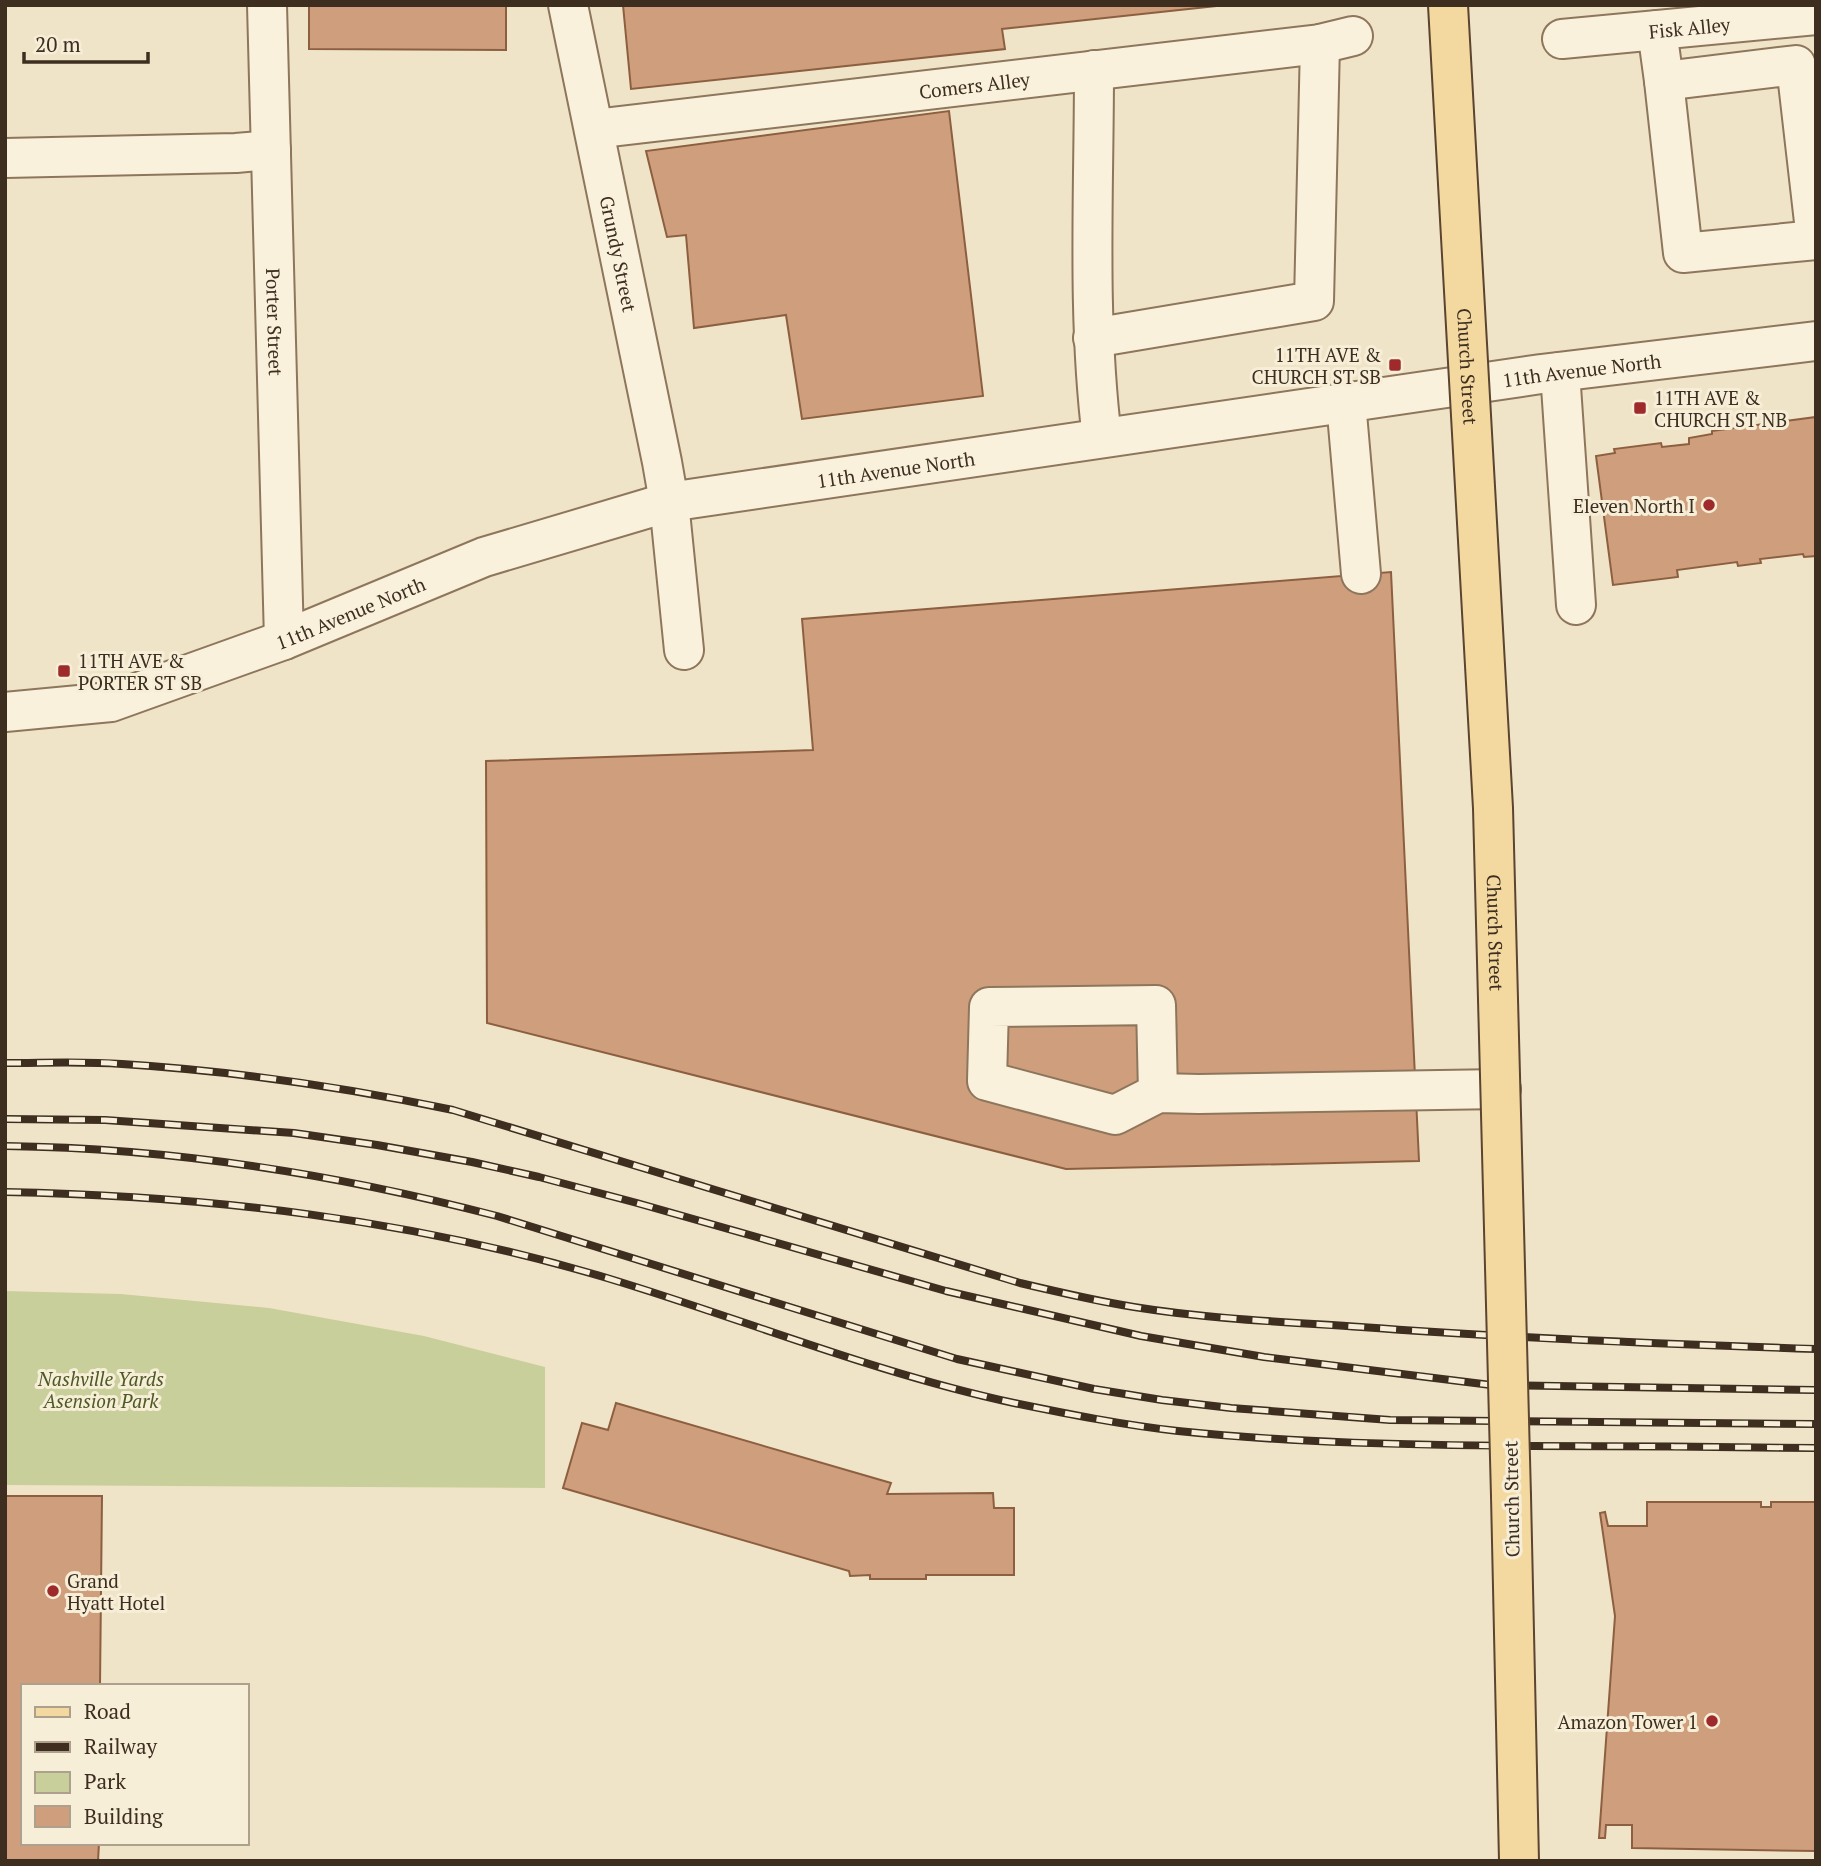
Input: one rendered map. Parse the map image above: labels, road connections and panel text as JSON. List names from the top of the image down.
{
  "streets": {
    "main road": ["Church Street"],
    "street": [
      "Fisk Alley",
      "Comers Alley",
      "Grundy Street",
      "Porter Street",
      "11th Avenue North"
    ]
  },
  "crossings": [
    ["Comers Alley", "Grundy Street"],
    ["Grundy Street", "11th Avenue North"],
    ["Porter Street", "11th Avenue North"],
    ["Church Street", "11th Avenue North"]
  ],
  "parks": ["Nashville Yards Asension Park"],
  "places": {
    "transit": ["11TH AVE & CHURCH ST SB", "11TH AVE & CHURCH ST NB", "11TH AVE & PORTER ST SB"],
    "other": ["Eleven North I", "Grand Hyatt Hotel", "Amazon Tower 1"]
  },
  "legend": [
    "Road",
    "Railway",
    "Park",
    "Building"
  ],
  "scale_bar": "20 m"
}
